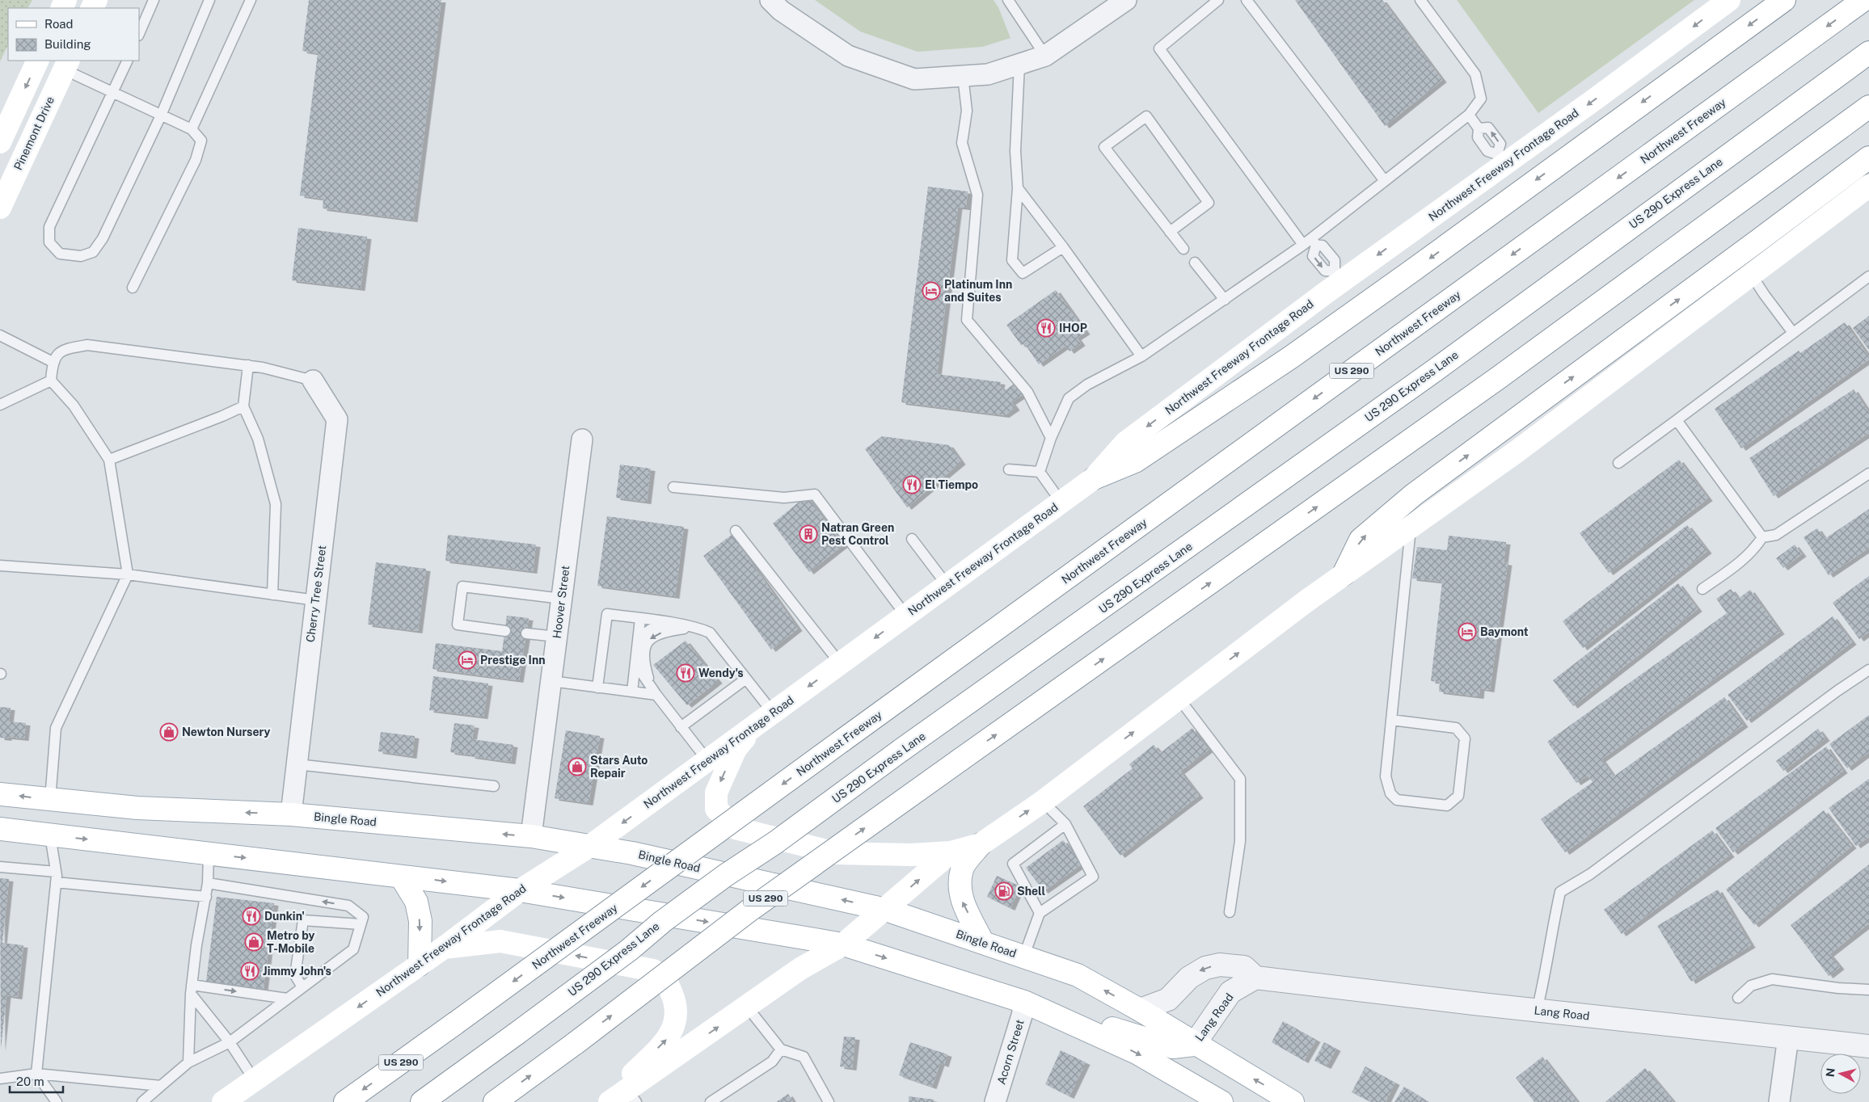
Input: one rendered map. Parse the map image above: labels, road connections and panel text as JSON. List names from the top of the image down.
{
  "streets": {
    "main road": [
      "Northwest Freeway",
      "Pinemont Drive",
      "Northwest Freeway Frontage Road",
      "US 290 Express Lane",
      "US 290",
      "Bingle Road"
    ],
    "street": [
      "Cherry Tree Street",
      "Hoover Street",
      "Lang Road",
      "Acorn Street"
    ]
  },
  "crossings": [
    ["Northwest Freeway Frontage Road", "Bingle Road"],
    ["Cherry Tree Street", "Bingle Road"],
    ["Hoover Street", "Bingle Road"],
    ["Bingle Road", "Lang Road"]
  ],
  "places": {
    "hotel": ["Platinum Inn and Suites", "Baymont", "Prestige Inn"],
    "restaurant": [
      "IHOP",
      "El Tiempo",
      "Wendy's",
      "Dunkin'",
      "Jimmy John's"
    ],
    "building": ["Natran Green Pest Control"],
    "shop": ["Newton Nursery", "Stars Auto Repair", "Metro by T-Mobile"],
    "fuel station": ["Shell"]
  },
  "legend": ["Road", "Building"],
  "scale_bar": "20 m",
  "north": "left"
}
